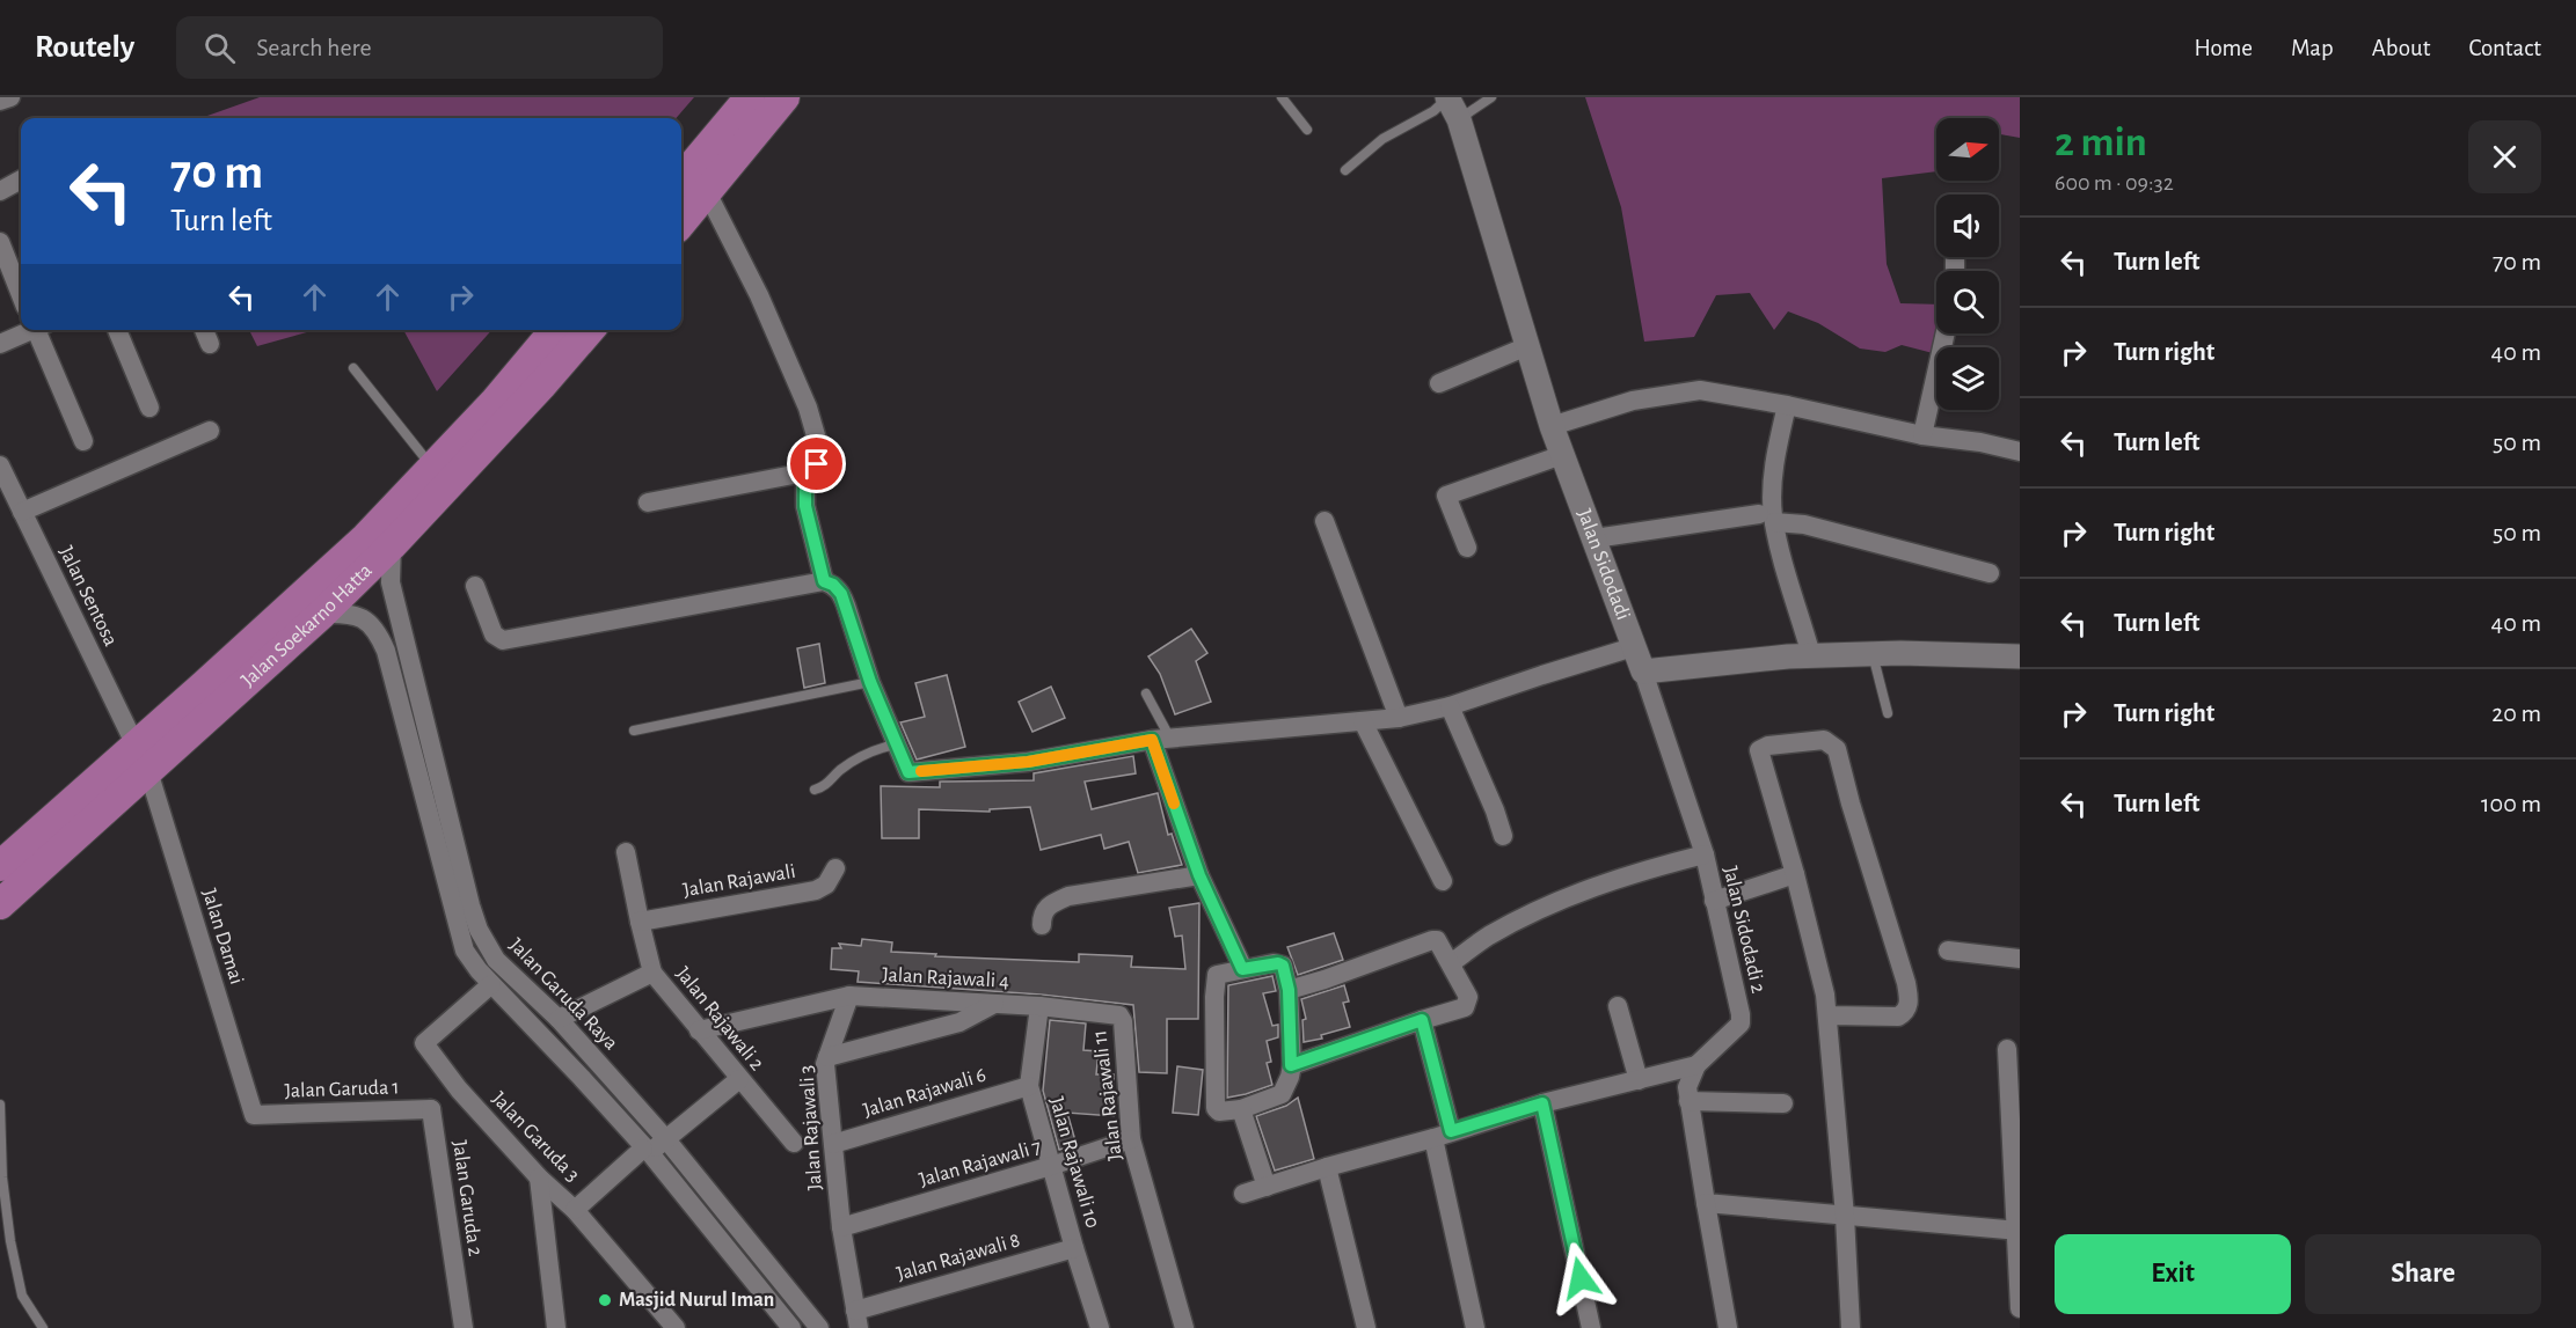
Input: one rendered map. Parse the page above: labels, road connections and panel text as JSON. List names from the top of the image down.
{
  "streets": {
    "main road": ["Jalan Soekarno Hatta"],
    "street": [
      "Jalan Sidodadi",
      "Jalan Sentosa",
      "Jalan Rajawali",
      "Jalan Sidodadi 2",
      "Jalan Damai",
      "Jalan Rajawali 4",
      "Jalan Garuda Raya",
      "Jalan Rajawali 2",
      "Jalan Garuda 1",
      "Jalan Rajawali 6",
      "Jalan Rajawali 11",
      "Jalan Rajawali 3",
      "Jalan Garuda 3",
      "Jalan Rajawali 10",
      "Jalan Rajawali 7",
      "Jalan Garuda 2",
      "Jalan Rajawali 8"
    ]
  },
  "crossings": [
    ["Jalan Sidodadi", "Jalan Sidodadi 2"],
    ["Jalan Sentosa", "Jalan Soekarno Hatta"],
    ["Jalan Sentosa", "Jalan Damai"],
    ["Jalan Soekarno Hatta", "Jalan Damai"],
    ["Jalan Soekarno Hatta", "Jalan Garuda Raya"],
    ["Jalan Damai", "Jalan Garuda 1"],
    ["Jalan Rajawali 4", "Jalan Rajawali 11"],
    ["Jalan Rajawali 4", "Jalan Rajawali 3"],
    ["Jalan Rajawali 4", "Jalan Rajawali 10"],
    ["Jalan Garuda Raya", "Jalan Rajawali 2"],
    ["Jalan Garuda 1", "Jalan Garuda 2"],
    ["Jalan Rajawali 6", "Jalan Rajawali 3"],
    ["Jalan Rajawali 6", "Jalan Rajawali 10"],
    ["Jalan Rajawali 11", "Jalan Rajawali 10"],
    ["Jalan Rajawali 11", "Jalan Rajawali 7"],
    ["Jalan Rajawali 3", "Jalan Rajawali 7"],
    ["Jalan Rajawali 3", "Jalan Rajawali 8"],
    ["Jalan Rajawali 10", "Jalan Rajawali 7"],
    ["Jalan Rajawali 10", "Jalan Rajawali 8"]
  ],
  "places": ["Masjid Nurul Iman"],
  "north": "right",
  "page": {
    "header": "Routely",
    "search": "Search here",
    "nav": [
      "Home",
      "Map",
      "About",
      "Contact"
    ],
    "heading": ["2 min", "600 m · 09:32"],
    "turn": ["70 m", "Turn left"],
    "list": [
      {
        "name": "Turn left",
        "value": "70 m"
      },
      {
        "name": "Turn right",
        "value": "40 m"
      },
      {
        "name": "Turn left",
        "value": "50 m"
      },
      {
        "name": "Turn right",
        "value": "50 m"
      },
      {
        "name": "Turn left",
        "value": "40 m"
      },
      {
        "name": "Turn right",
        "value": "20 m"
      },
      {
        "name": "Turn left",
        "value": "100 m"
      }
    ],
    "buttons": ["Exit", "Share"]
  }
}
